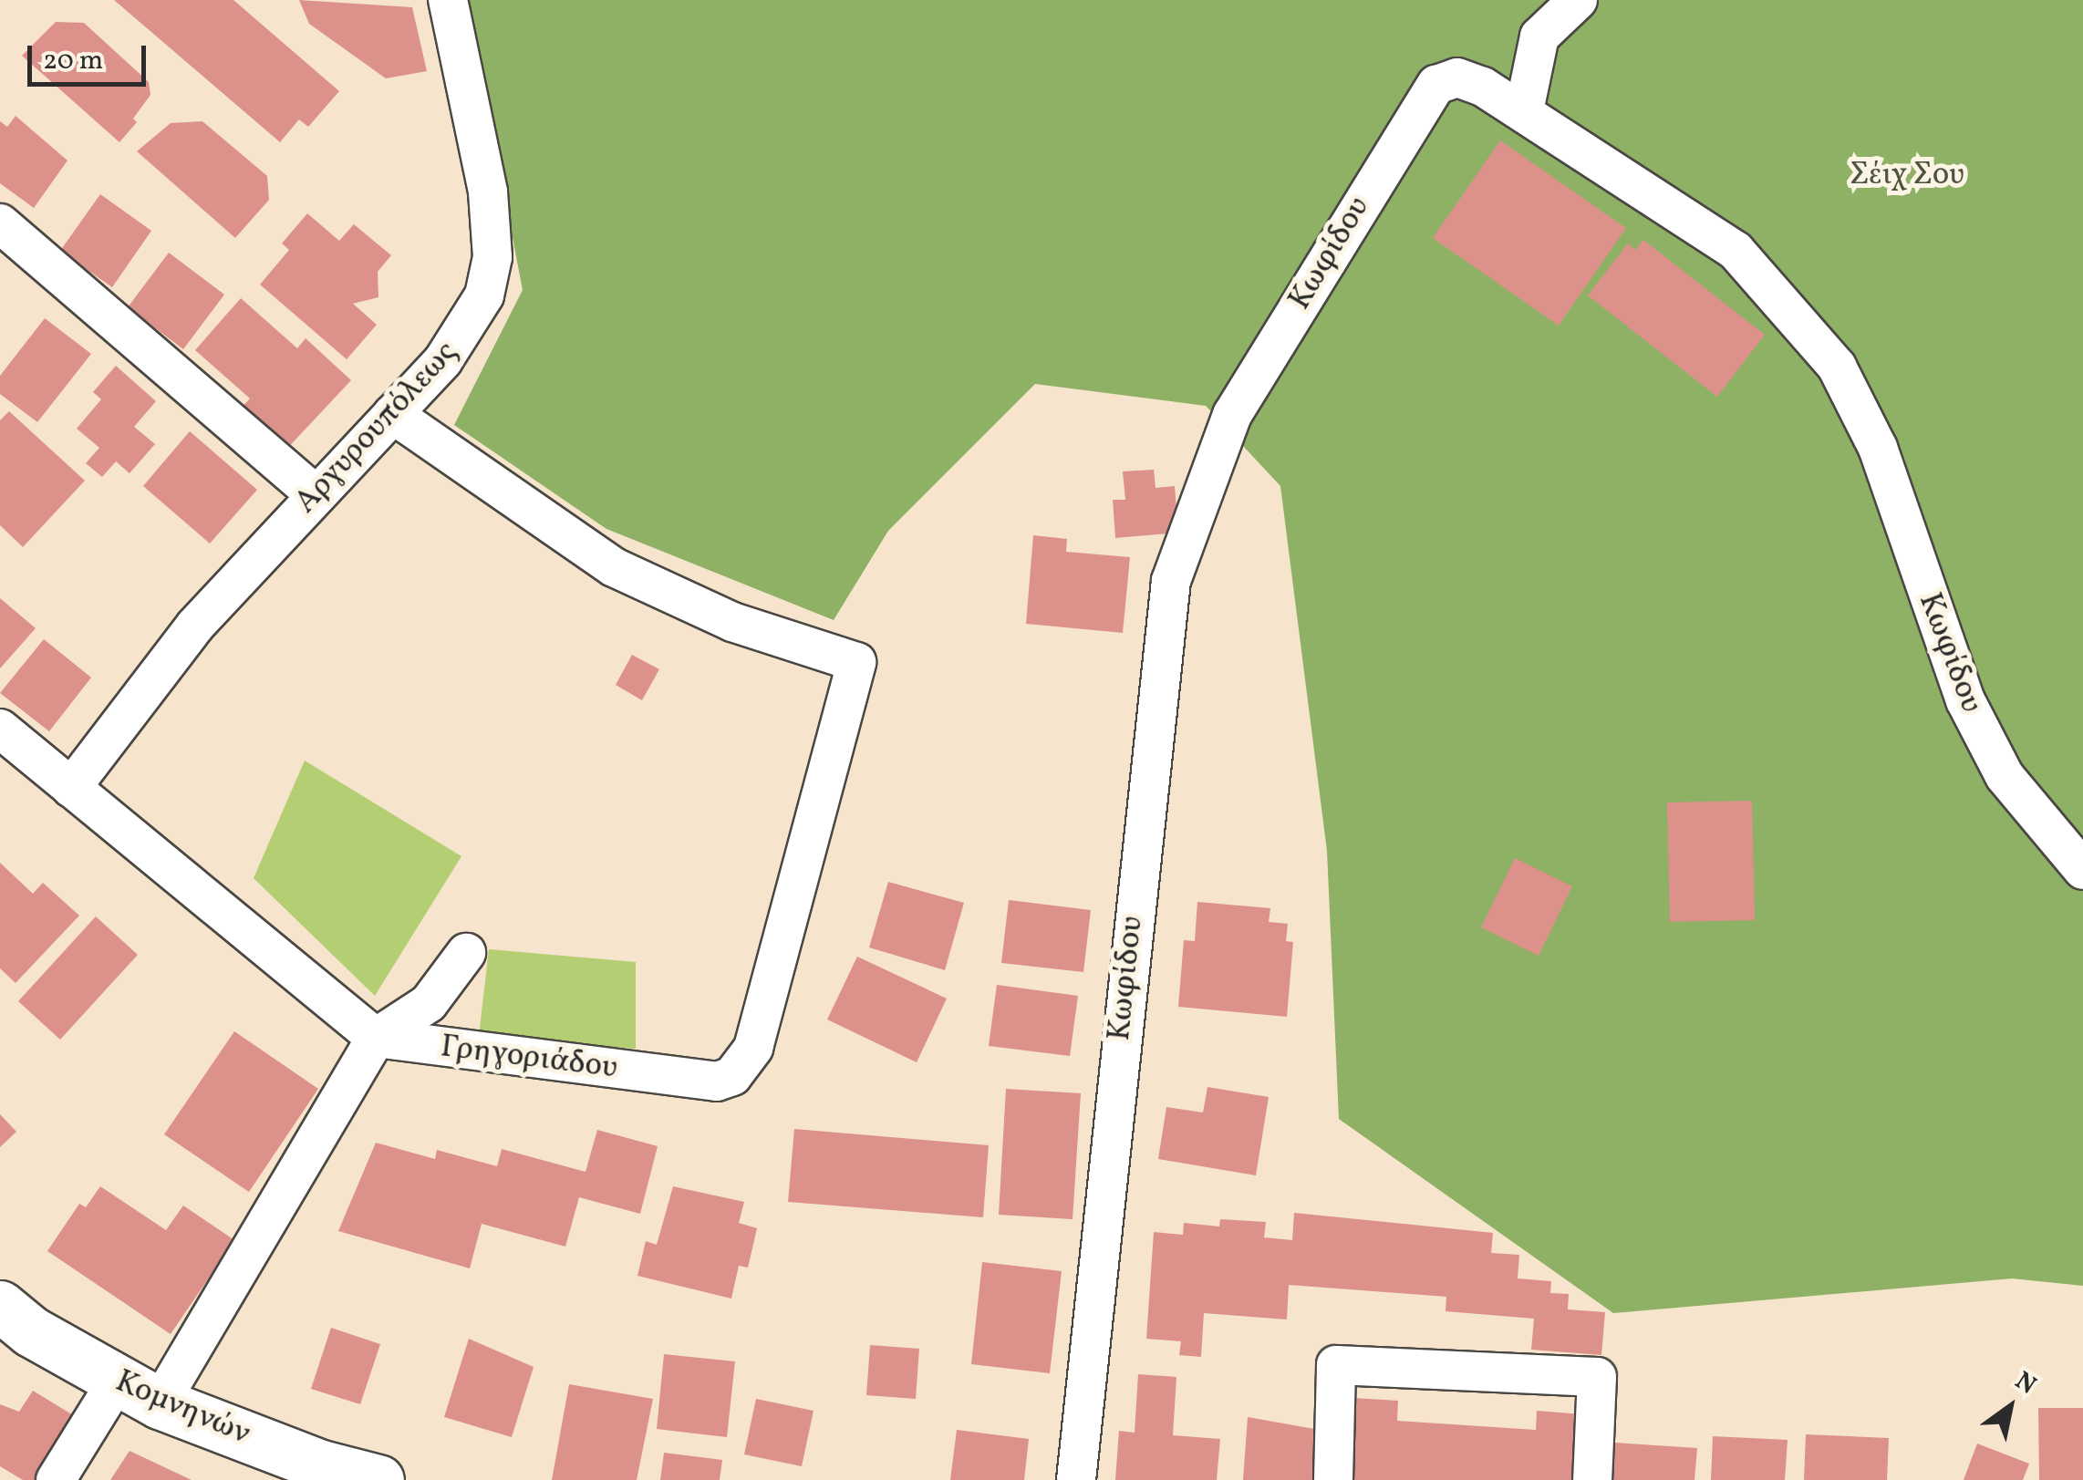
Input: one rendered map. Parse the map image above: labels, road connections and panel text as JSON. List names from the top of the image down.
{
  "streets": {
    "main road": ["Κομνηνών"],
    "street": ["Κωφίδου", "Αργυρουπόλεως", "Γρηγοριάδου"]
  },
  "crossings": [
    ["Αργυρουπόλεως", "Γρηγοριάδου"]
  ],
  "parks": ["Σέιχ Σου"],
  "scale_bar": "20 m",
  "north": "top right"
}
